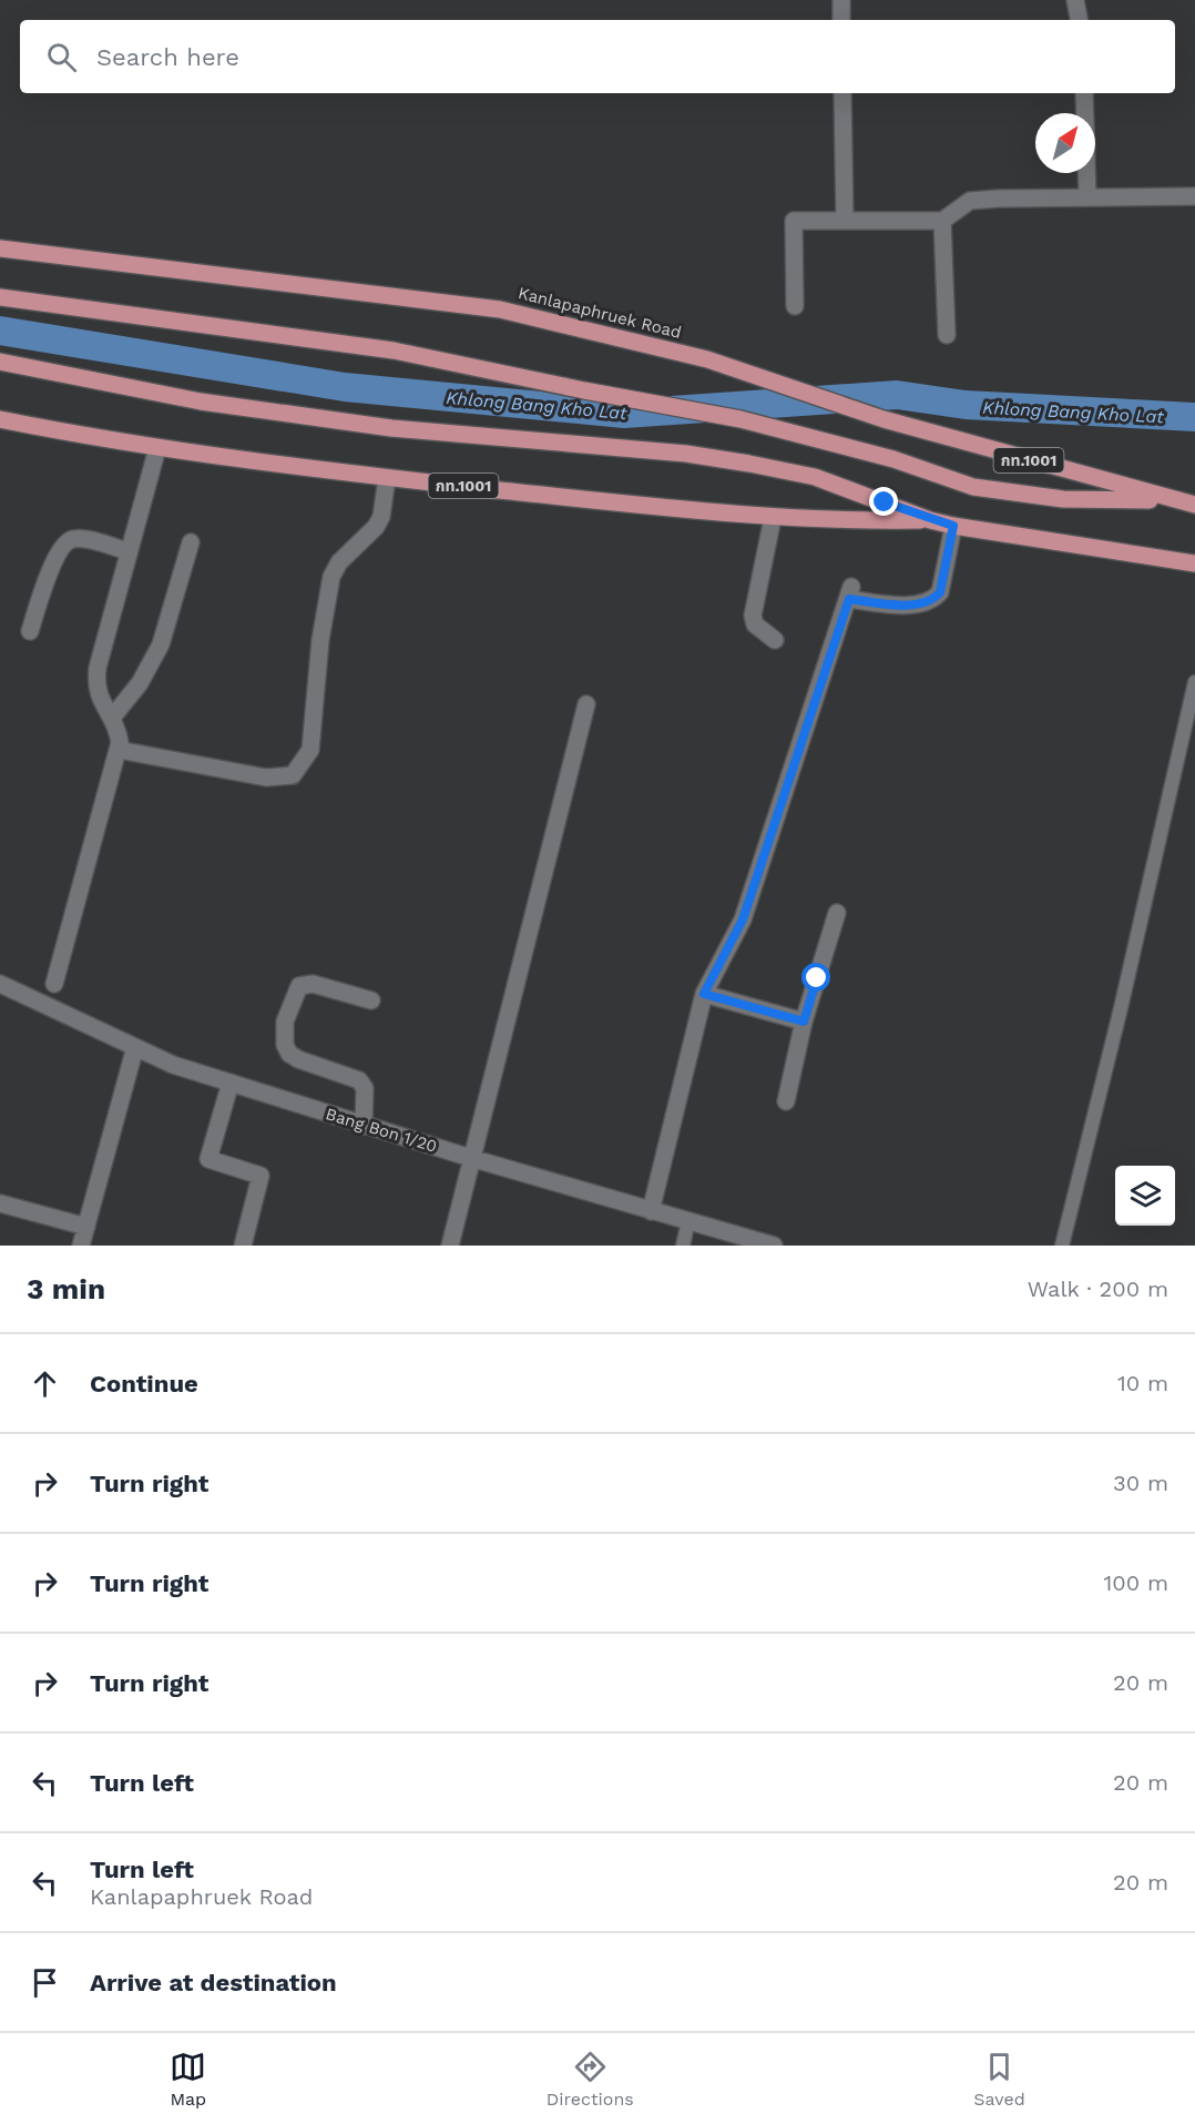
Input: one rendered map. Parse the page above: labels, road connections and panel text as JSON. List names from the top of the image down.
{
  "streets": {
    "main road": ["Kanlapaphruek Road", "กท.1001"],
    "street": ["Bang Bon 1/20"]
  },
  "water": ["Khlong Bang Kho Lat"],
  "north": "top right",
  "page": {
    "search": "Search here",
    "heading": ["3 min", "Walk · 200 m"],
    "list": [
      ["Continue", "10 m"],
      ["Turn right", "30 m"],
      ["Turn right", "100 m"],
      ["Turn right", "20 m"],
      ["Turn left", "20 m"],
      ["Turn left", "Kanlapaphruek Road", "20 m"],
      "Arrive at destination"
    ],
    "nav": ["Map", "Directions", "Saved"]
  }
}
